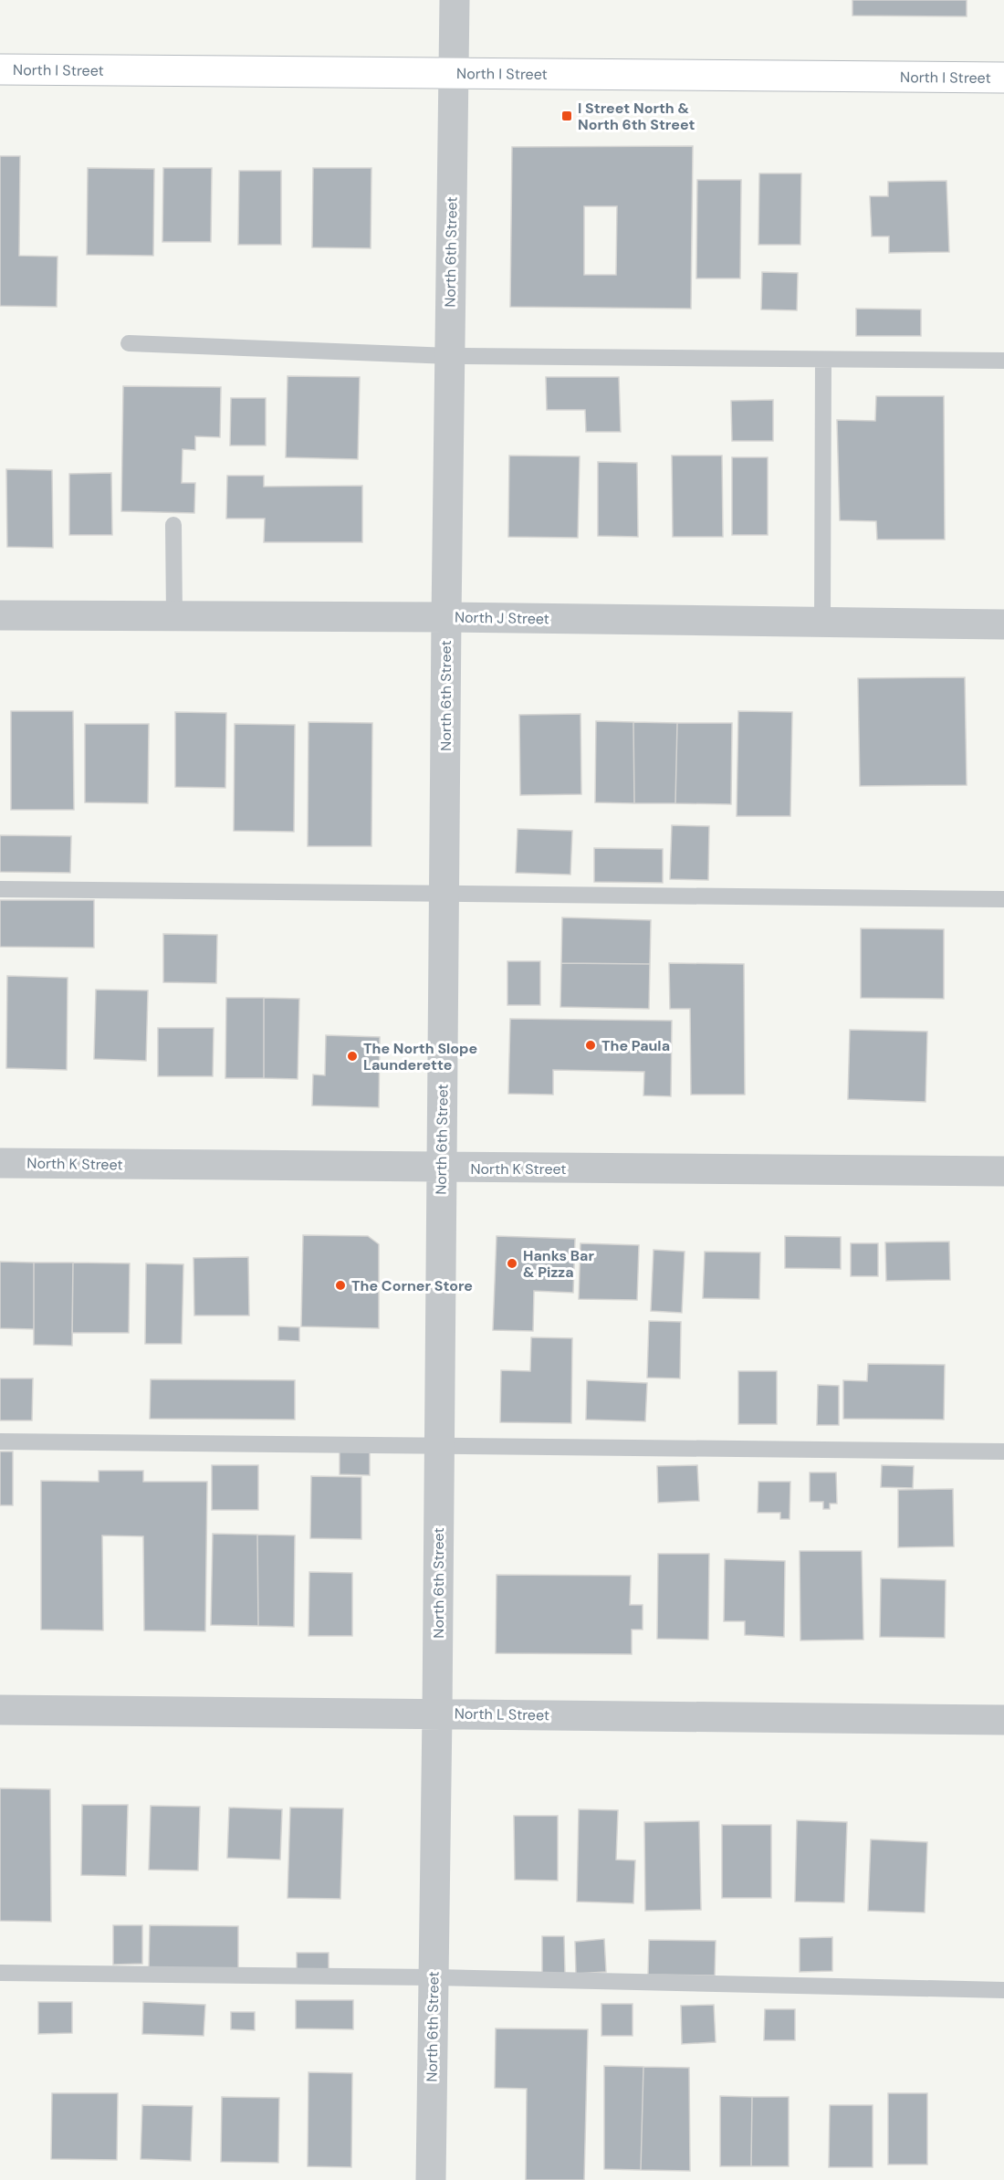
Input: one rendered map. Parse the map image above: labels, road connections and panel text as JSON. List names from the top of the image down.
{
  "streets": {
    "main road": ["North I Street"],
    "street": [
      "North 6th Street",
      "North J Street",
      "North K Street",
      "North L Street"
    ]
  },
  "crossings": [
    ["North I Street", "North 6th Street"],
    ["North 6th Street", "North J Street"],
    ["North 6th Street", "North K Street"],
    ["North 6th Street", "North L Street"]
  ],
  "places": {
    "transit": ["I Street North & North 6th Street"],
    "other": [
      "The Paula",
      "The North Slope Launderette",
      "Hanks Bar & Pizza",
      "The Corner Store"
    ]
  }
}
